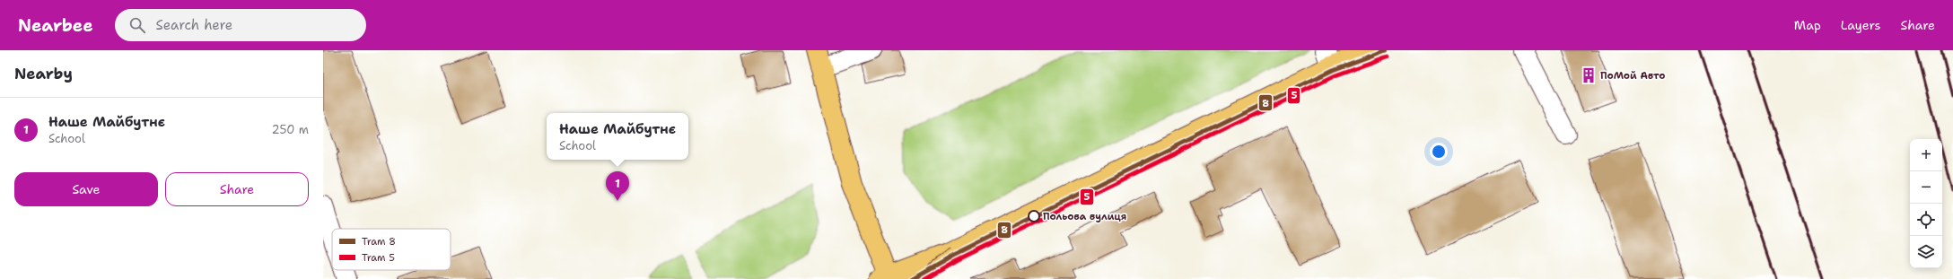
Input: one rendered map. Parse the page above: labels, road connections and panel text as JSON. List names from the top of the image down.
{
  "places": {
    "building": ["ПоМой Авто"],
    "other": ["Польова вулиця"]
  },
  "lines": ["tram line 8", "tram line 5"],
  "legend": ["Tram 8", "Tram 5"],
  "page": {
    "header": "Nearbee",
    "search": "Search here",
    "nav": ["Map", "Layers", "Share"],
    "heading": "Nearby",
    "list": [
      {
        "mark": "1",
        "name": "Наше Майбутнє",
        "note": "School",
        "value": "250 m"
      }
    ],
    "popup": ["Наше Майбутнє", "School"],
    "map_buttons": ["+", "−"],
    "buttons": ["Save", "Share"],
    "pins": "1"
  }
}
